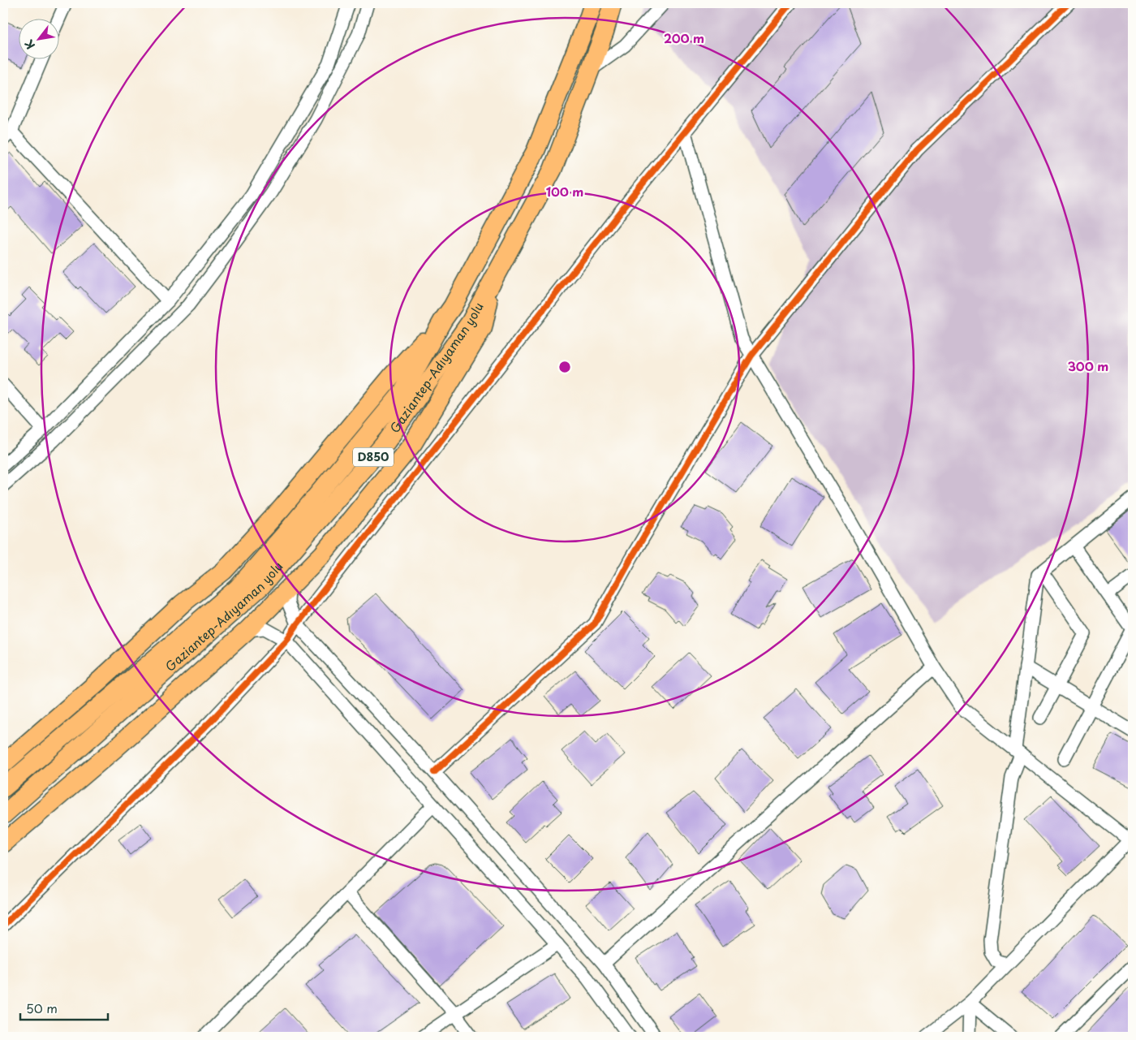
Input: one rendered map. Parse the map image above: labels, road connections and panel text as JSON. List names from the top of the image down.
{
  "streets": {
    "highway": ["Gaziantep-Adıyaman yolu", "D850"]
  },
  "scale_bar": "50 m",
  "north": "bottom left",
  "rings": ["200 m", "100 m", "300 m"]
}
